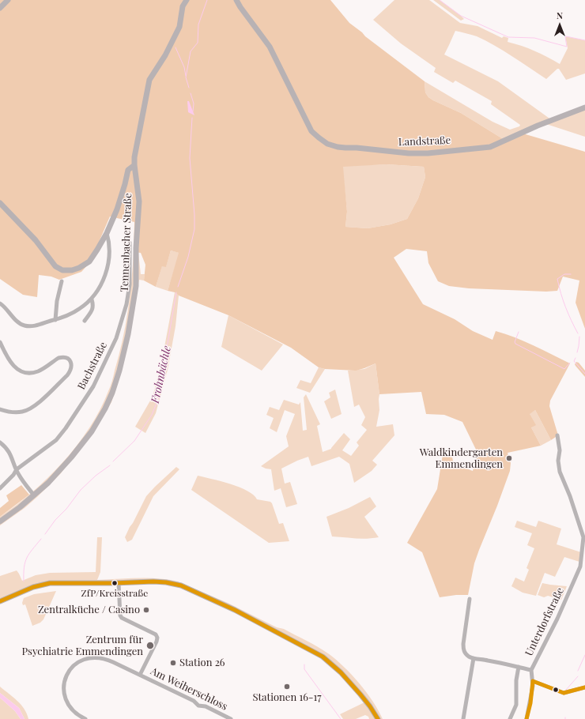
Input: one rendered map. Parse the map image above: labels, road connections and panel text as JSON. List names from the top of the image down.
{
  "streets": {
    "street": [
      "Landstraße",
      "Tennenbacher Straße",
      "Bachstraße",
      "Unterdorfstraße",
      "Am Weiherschloss"
    ]
  },
  "water": ["Frohnbächle"],
  "places": [
    "Waldkindergarten Emmendingen",
    "ZfP/Kreisstraße",
    "Zentralküche / Casino",
    "Zentrum für Psychiatrie Emmendingen",
    "Station 26",
    "Stationen 16-17"
  ],
  "north": "top"
}
